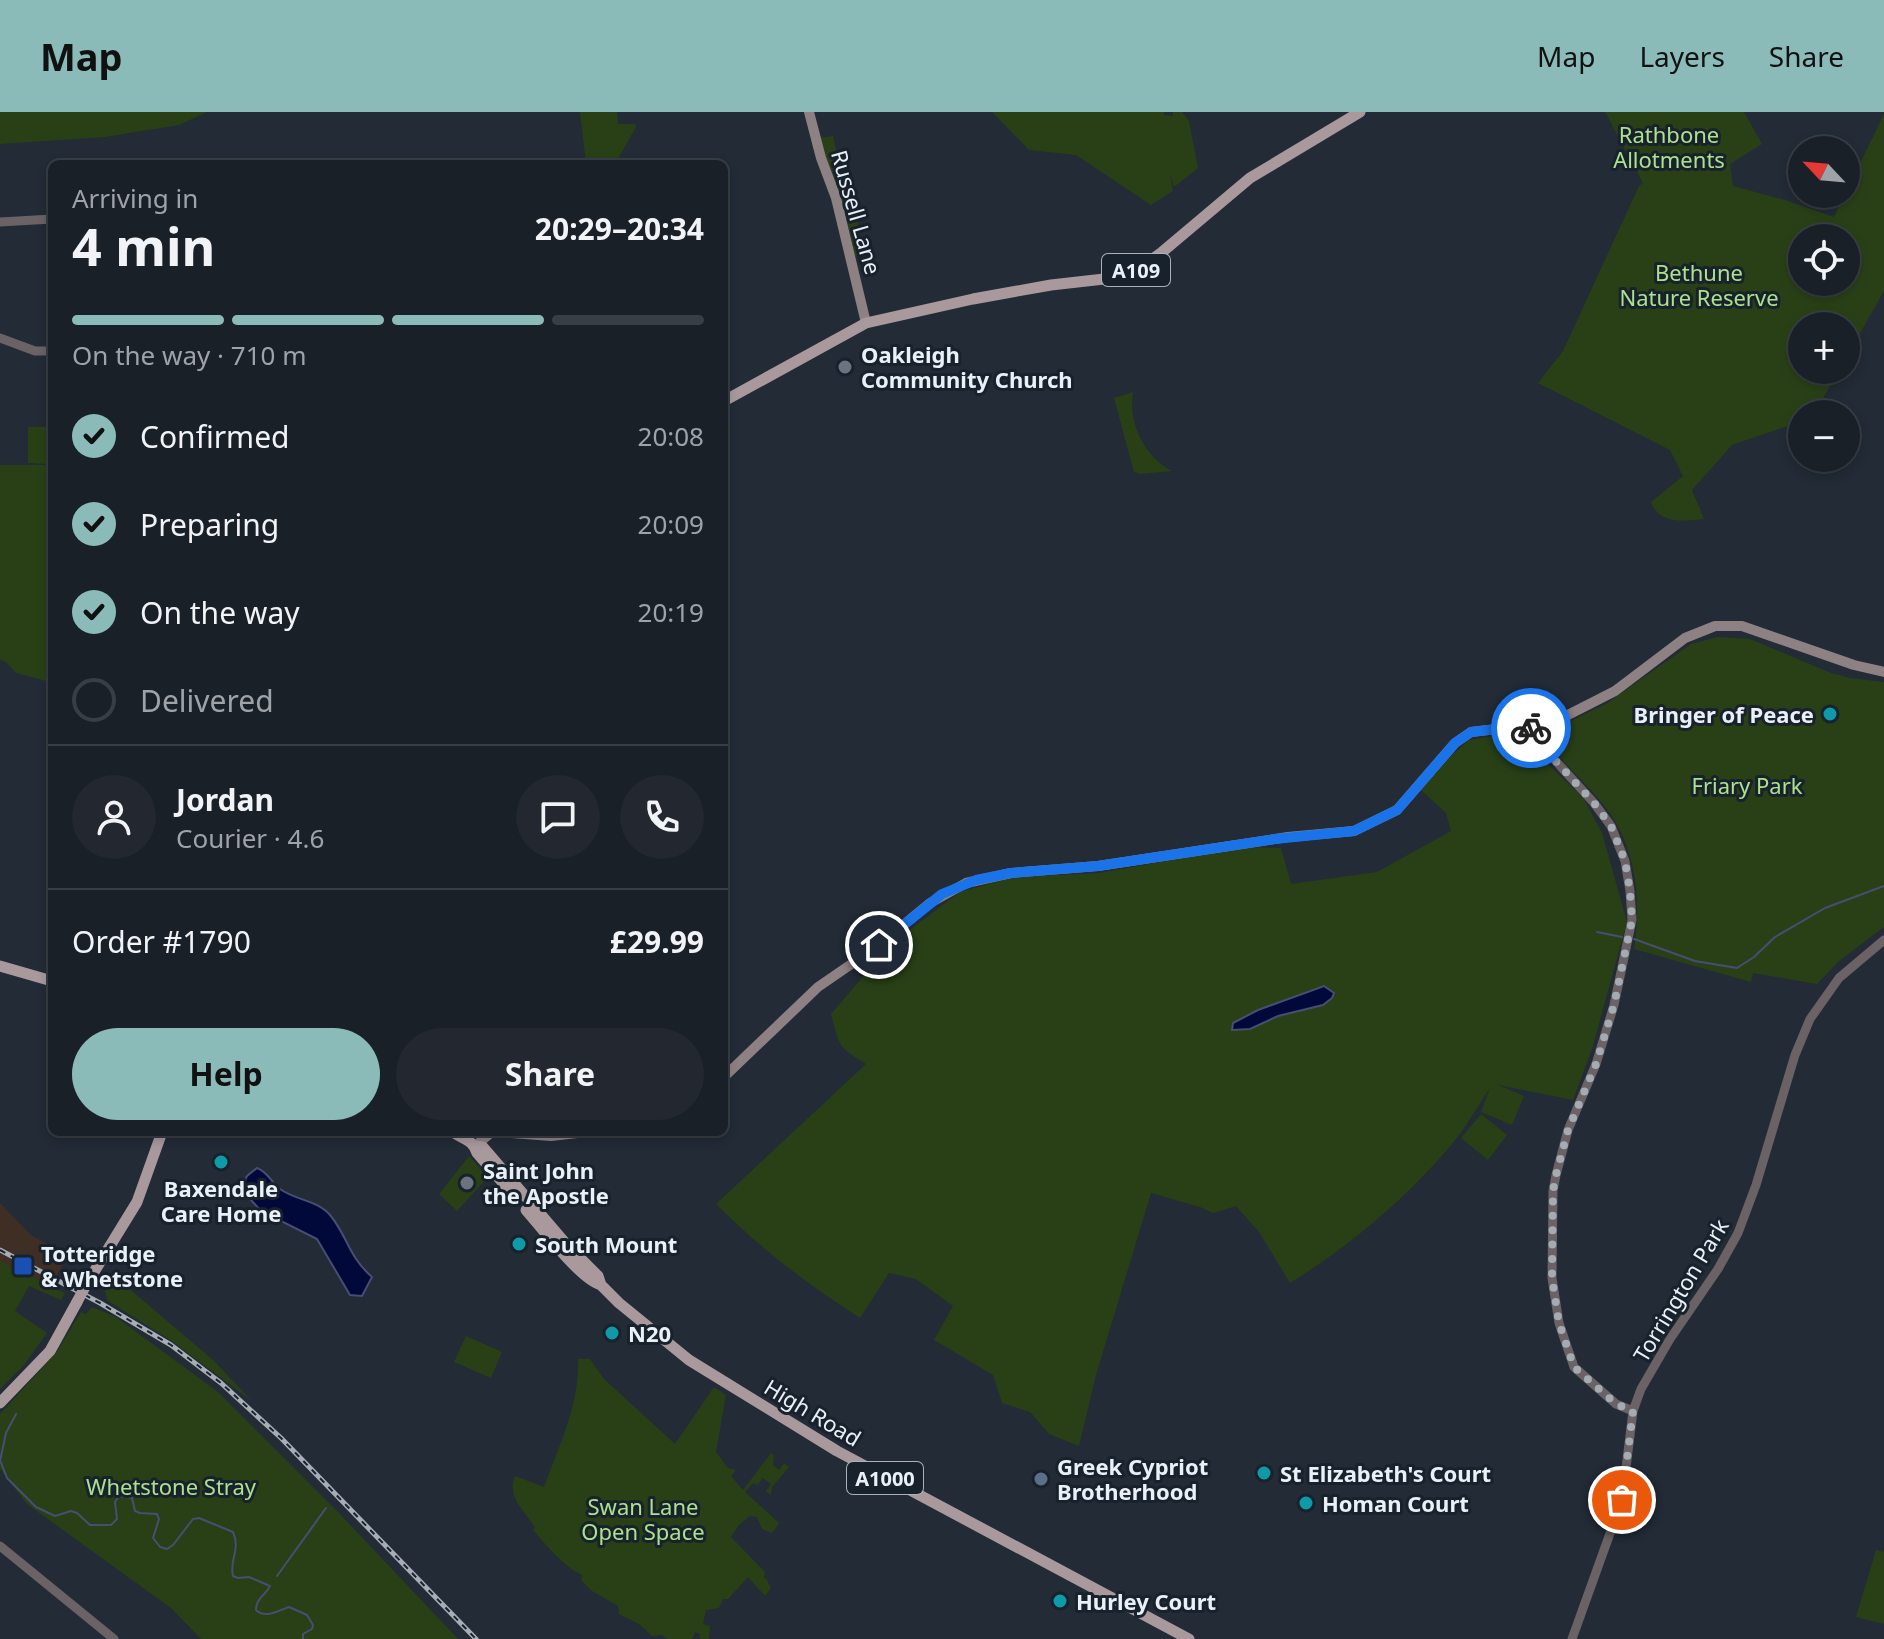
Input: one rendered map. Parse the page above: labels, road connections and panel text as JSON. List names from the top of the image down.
{
  "streets": {
    "main road": [
      "Russell Lane",
      "A109",
      "High Road",
      "A1000"
    ],
    "street": ["Torrington Park"]
  },
  "crossings": [
    ["Russell Lane", "A109"]
  ],
  "parks": [
    "Rathbone Allotments",
    "Bethune Nature Reserve",
    "Friary Park",
    "Whetstone Stray",
    "Swan Lane Open Space"
  ],
  "places": {
    "other": [
      "Oakleigh Community Church",
      "Bringer of Peace",
      "Baxendale Care Home",
      "Saint John the Apostle",
      "South Mount",
      "N20",
      "St Elizabeth's Court",
      "Greek Cypriot Brotherhood",
      "Homan Court",
      "Hurley Court"
    ],
    "transit": ["Totteridge & Whetstone"]
  },
  "north": "top left",
  "page": {
    "header": "Map",
    "nav": ["Map", "Layers", "Share"],
    "map_buttons": ["+", "−"],
    "heading": ["4 min", "Arriving in", "20:29–20:34"],
    "panel": [
      "Jordan",
      "Courier · 4.6",
      "Order #1790",
      "£29.99"
    ],
    "bar": "On the way · 710 m",
    "list": [
      ["Confirmed", "20:08"],
      ["Preparing", "20:09"],
      ["On the way", "20:19"],
      "Delivered"
    ],
    "buttons": ["Help", "Share"]
  }
}
